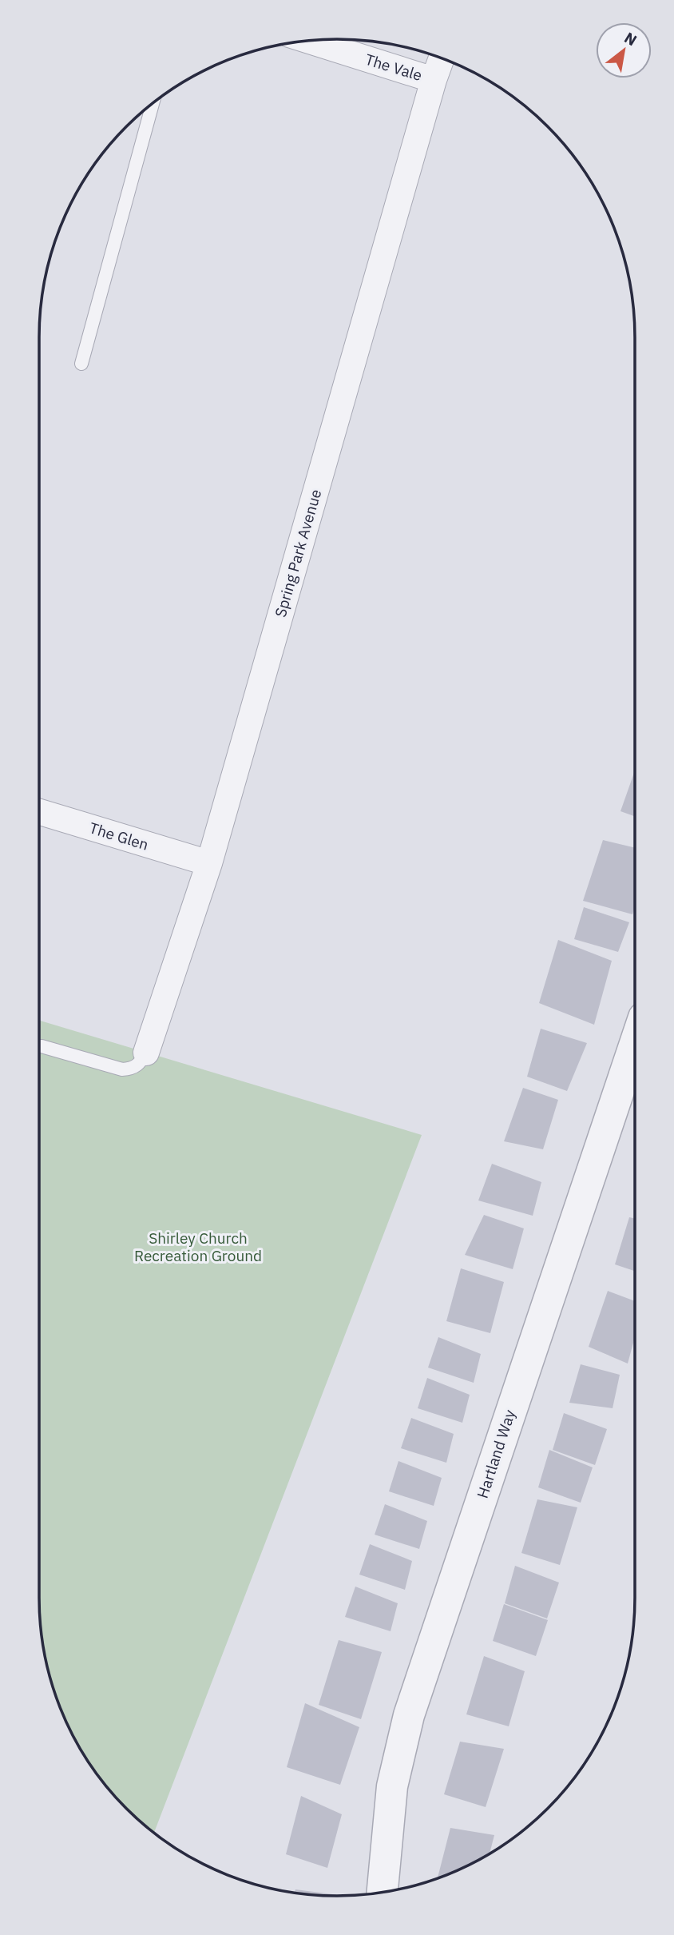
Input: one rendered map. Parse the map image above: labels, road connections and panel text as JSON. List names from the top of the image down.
{
  "streets": {
    "street": [
      "The Vale",
      "Spring Park Avenue",
      "The Glen",
      "Hartland Way"
    ]
  },
  "crossings": [
    ["The Vale", "Spring Park Avenue"],
    ["Spring Park Avenue", "The Glen"]
  ],
  "parks": ["Shirley Church Recreation Ground"],
  "north": "top right"
}
